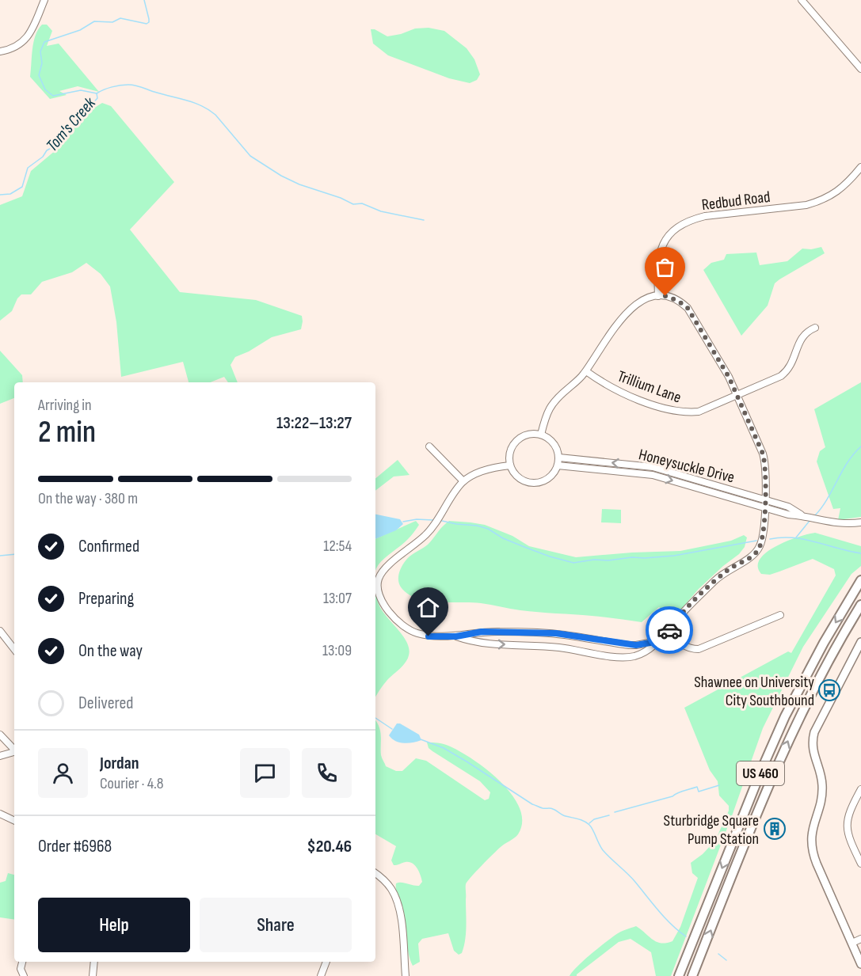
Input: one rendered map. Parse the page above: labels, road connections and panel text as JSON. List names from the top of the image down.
{
  "streets": {
    "highway": ["US 460"],
    "street": ["Redbud Road", "Trillium Lane", "Honeysuckle Drive"]
  },
  "water": ["Tom's Creek"],
  "places": {
    "bus stop": ["Shawnee on University City Southbound"],
    "building": ["Sturbridge Square Pump Station"]
  },
  "page": {
    "heading": ["2 min", "Arriving in", "13:22–13:27"],
    "panel": [
      "Jordan",
      "Courier · 4.8",
      "Order #6968",
      "$20.46"
    ],
    "bar": "On the way · 380 m",
    "list": [
      ["Confirmed", "12:54"],
      ["Preparing", "13:07"],
      ["On the way", "13:09"],
      "Delivered"
    ],
    "buttons": ["Help", "Share"]
  }
}
